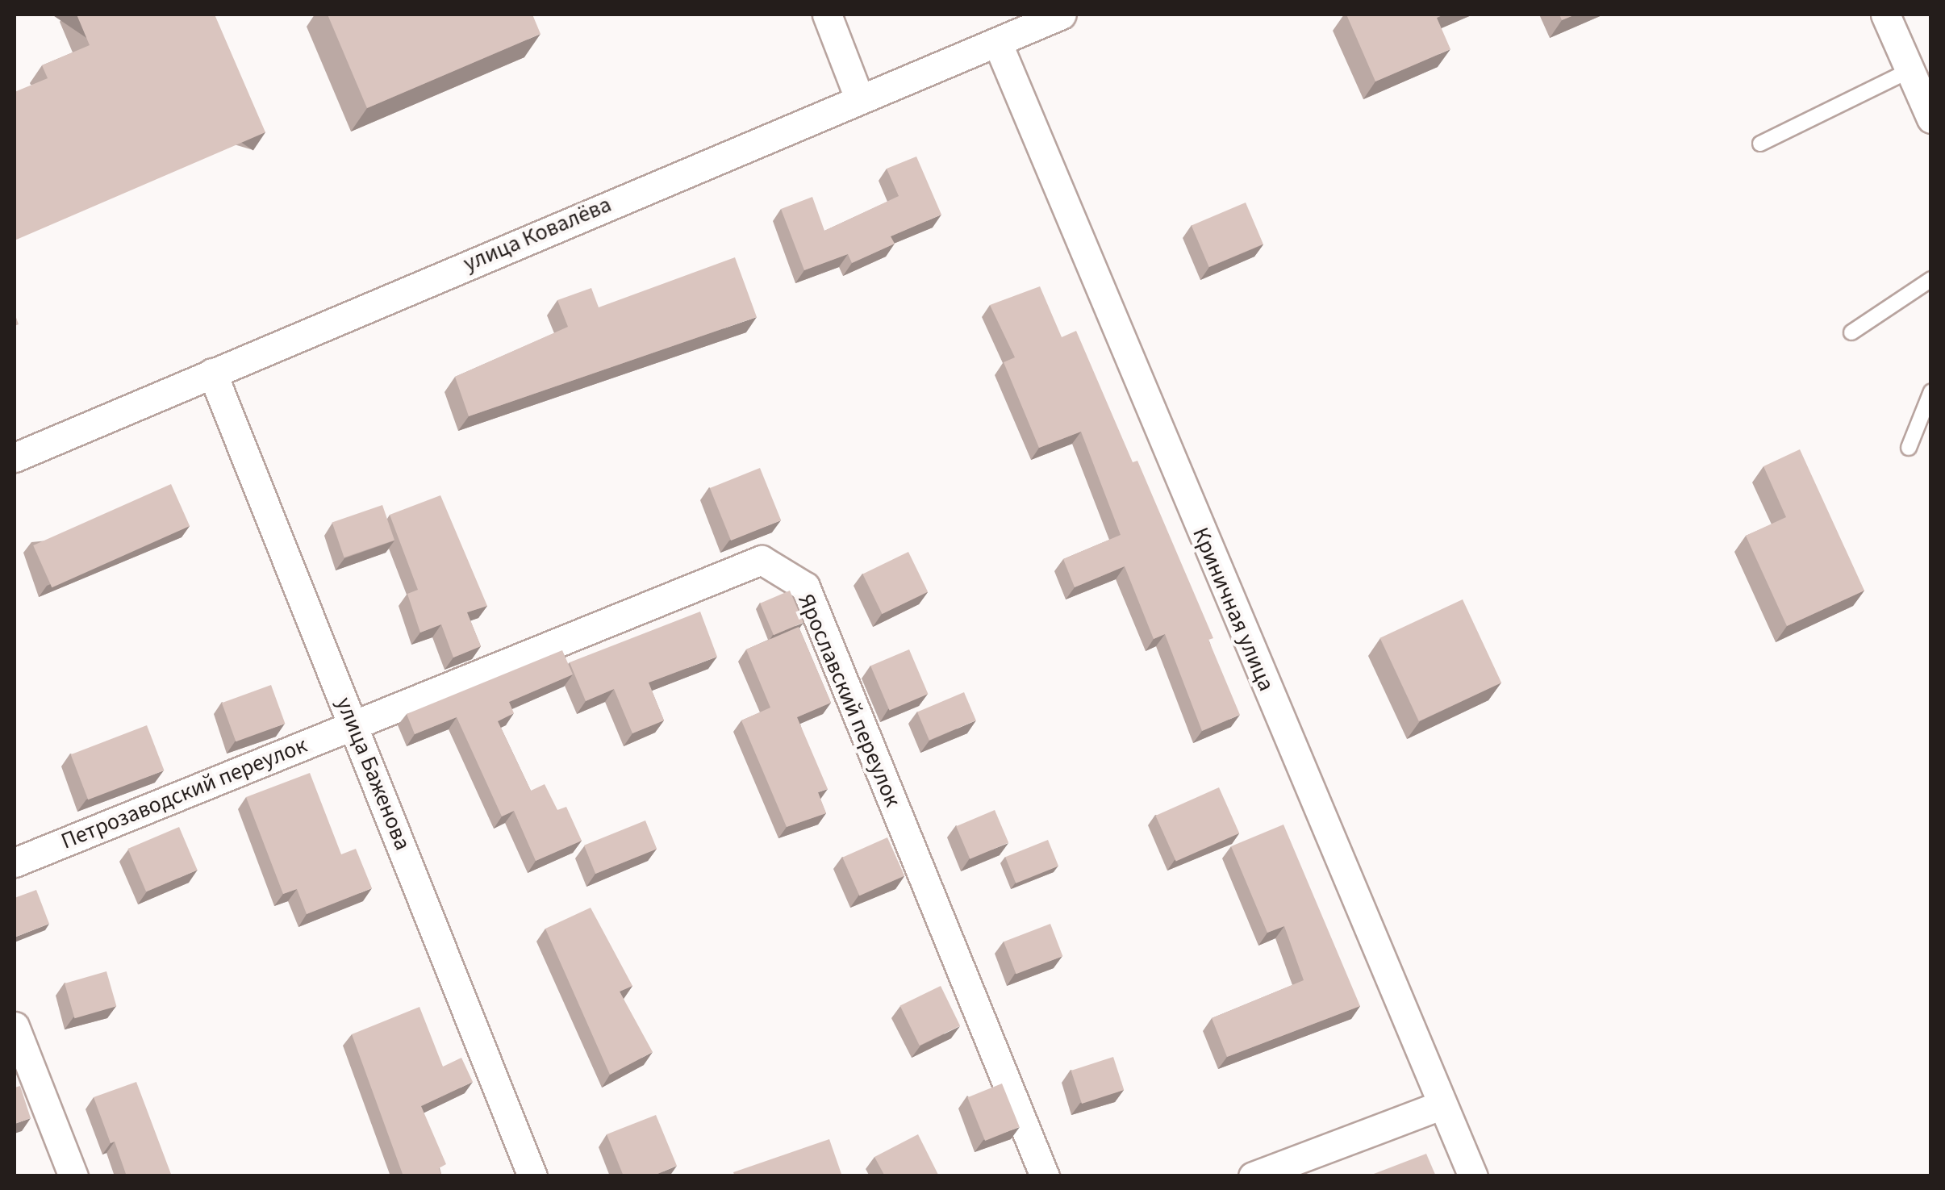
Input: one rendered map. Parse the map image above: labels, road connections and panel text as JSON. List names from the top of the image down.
{
  "streets": {
    "street": [
      "улица Ковалёва",
      "Криничная улица",
      "Ярославский переулок",
      "улица Баженова",
      "Петрозаводский переулок"
    ]
  },
  "crossings": [
    ["улица Ковалёва", "Криничная улица"],
    ["улица Ковалёва", "улица Баженова"],
    ["Ярославский переулок", "улица Баженова"],
    ["Ярославский переулок", "Петрозаводский переулок"],
    ["улица Баженова", "Петрозаводский переулок"]
  ]
}
